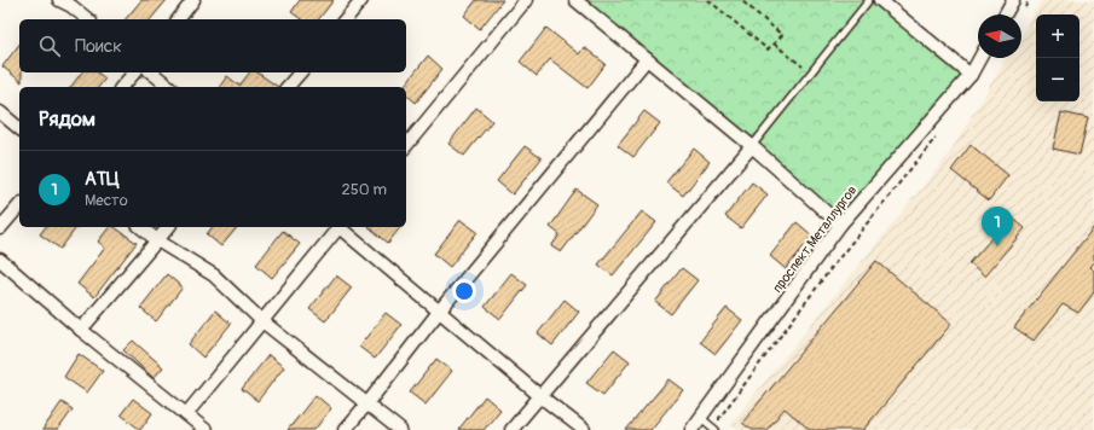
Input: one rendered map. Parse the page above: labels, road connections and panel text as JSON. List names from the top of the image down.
{
  "streets": {
    "street": ["проспект Металлургов"]
  },
  "north": "left",
  "page": {
    "map_buttons": ["+", "−"],
    "search": "Поиск",
    "heading": "Рядом",
    "list": [
      {
        "mark": "1",
        "name": "АТЦ",
        "note": "Место",
        "value": "250 m"
      }
    ],
    "pins": "1"
  }
}
